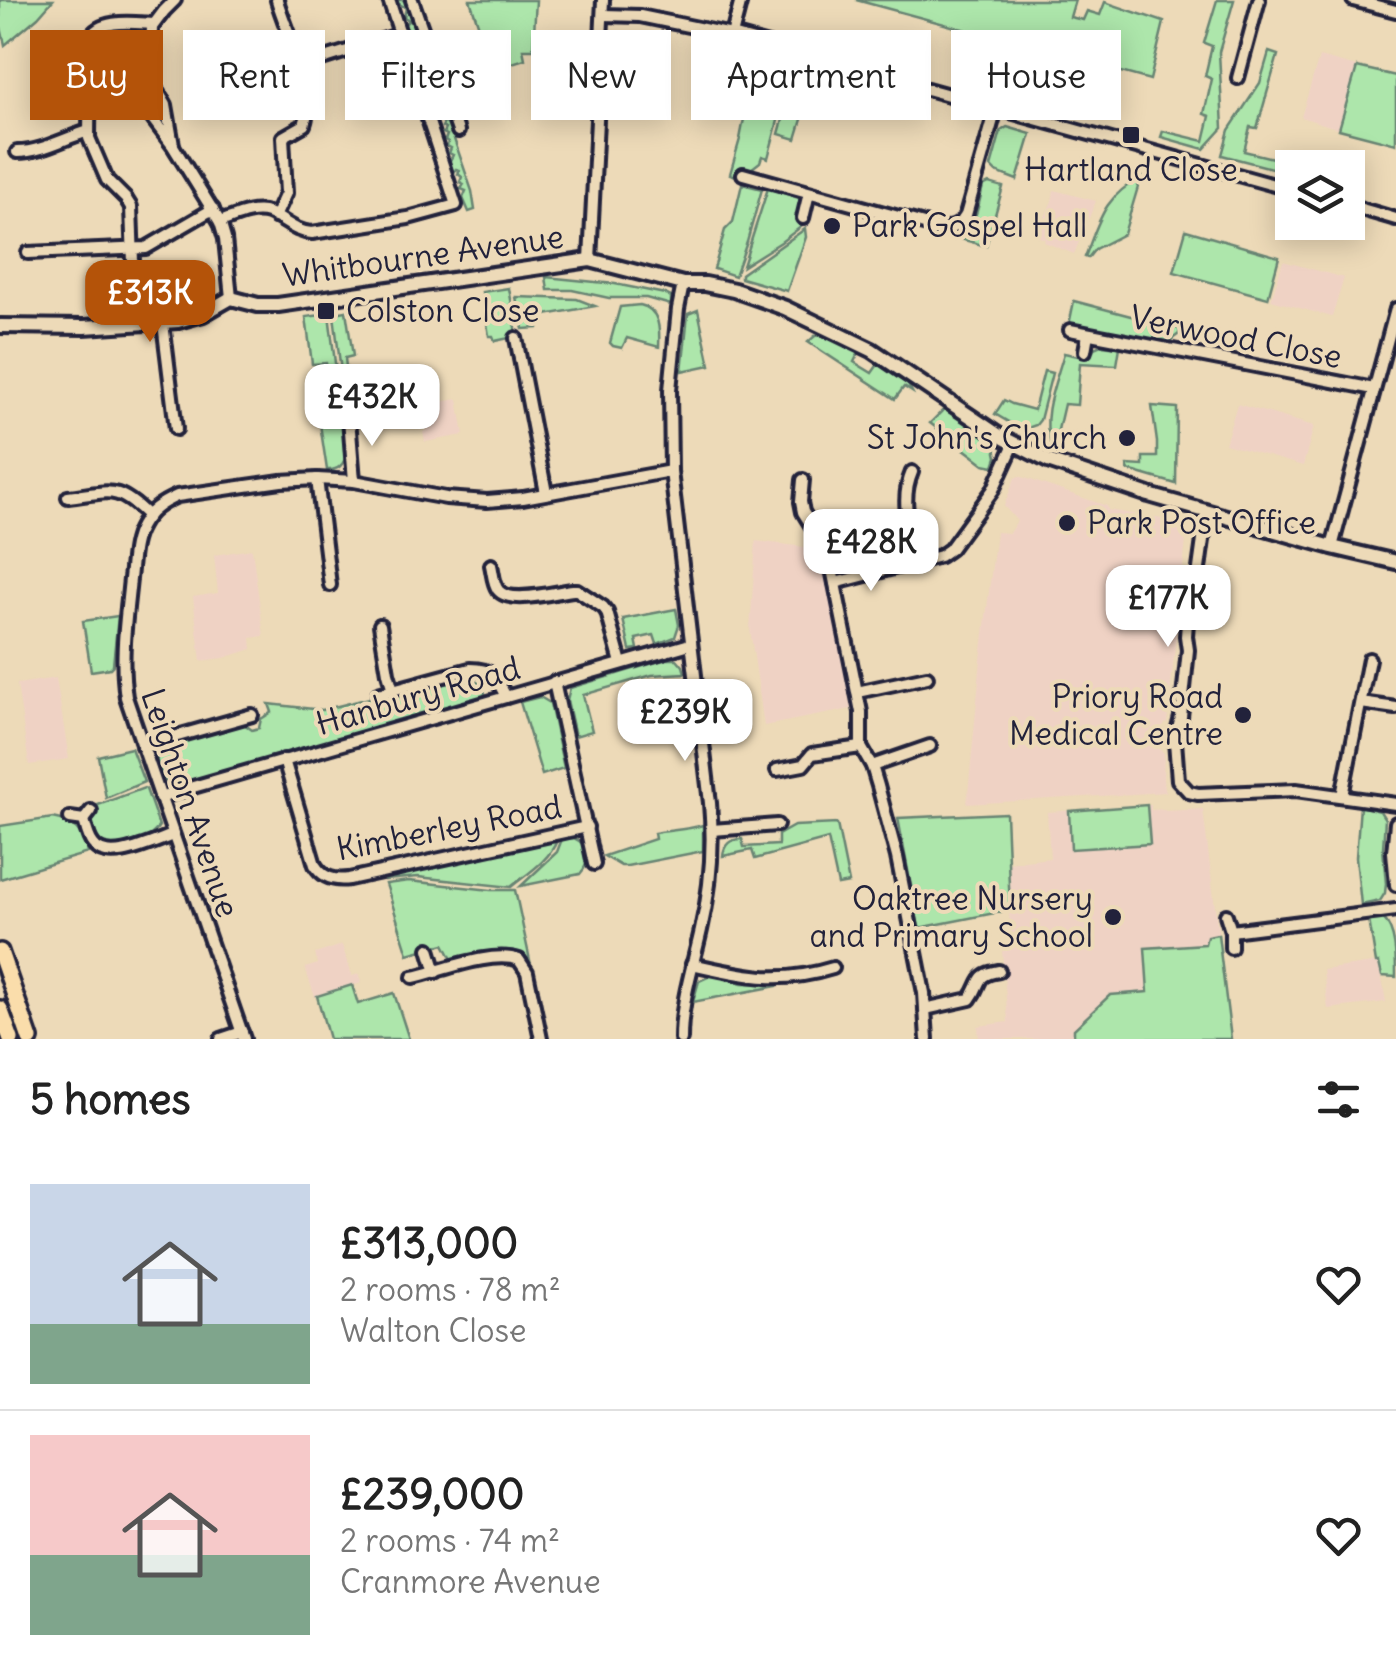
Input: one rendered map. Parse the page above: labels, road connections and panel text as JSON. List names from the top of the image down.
{
  "streets": {
    "street": [
      "Whitbourne Avenue",
      "Verwood Close",
      "Hanbury Road",
      "Leighton Avenue",
      "Kimberley Road"
    ]
  },
  "crossings": [
    ["Hanbury Road", "Leighton Avenue"],
    ["Hanbury Road", "Kimberley Road"]
  ],
  "places": {
    "transit": ["Hartland Close", "Colston Close"],
    "other": [
      "Park Gospel Hall",
      "St John's Church",
      "Park Post Office",
      "Priory Road Medical Centre",
      "Oaktree Nursery and Primary School"
    ]
  },
  "page": {
    "chip": [
      "Buy",
      "Rent",
      "Filters",
      "New",
      "Apartment",
      "House"
    ],
    "price": [
      "£313K",
      "£432K",
      "£428K",
      "£177K",
      "£239K"
    ],
    "heading": "5 homes",
    "list": [
      {
        "name": "£313,000",
        "note": "2 rooms · 78 m² · Walton Close"
      },
      {
        "name": "£239,000",
        "note": "2 rooms · 74 m² · Cranmore Avenue"
      }
    ]
  }
}
